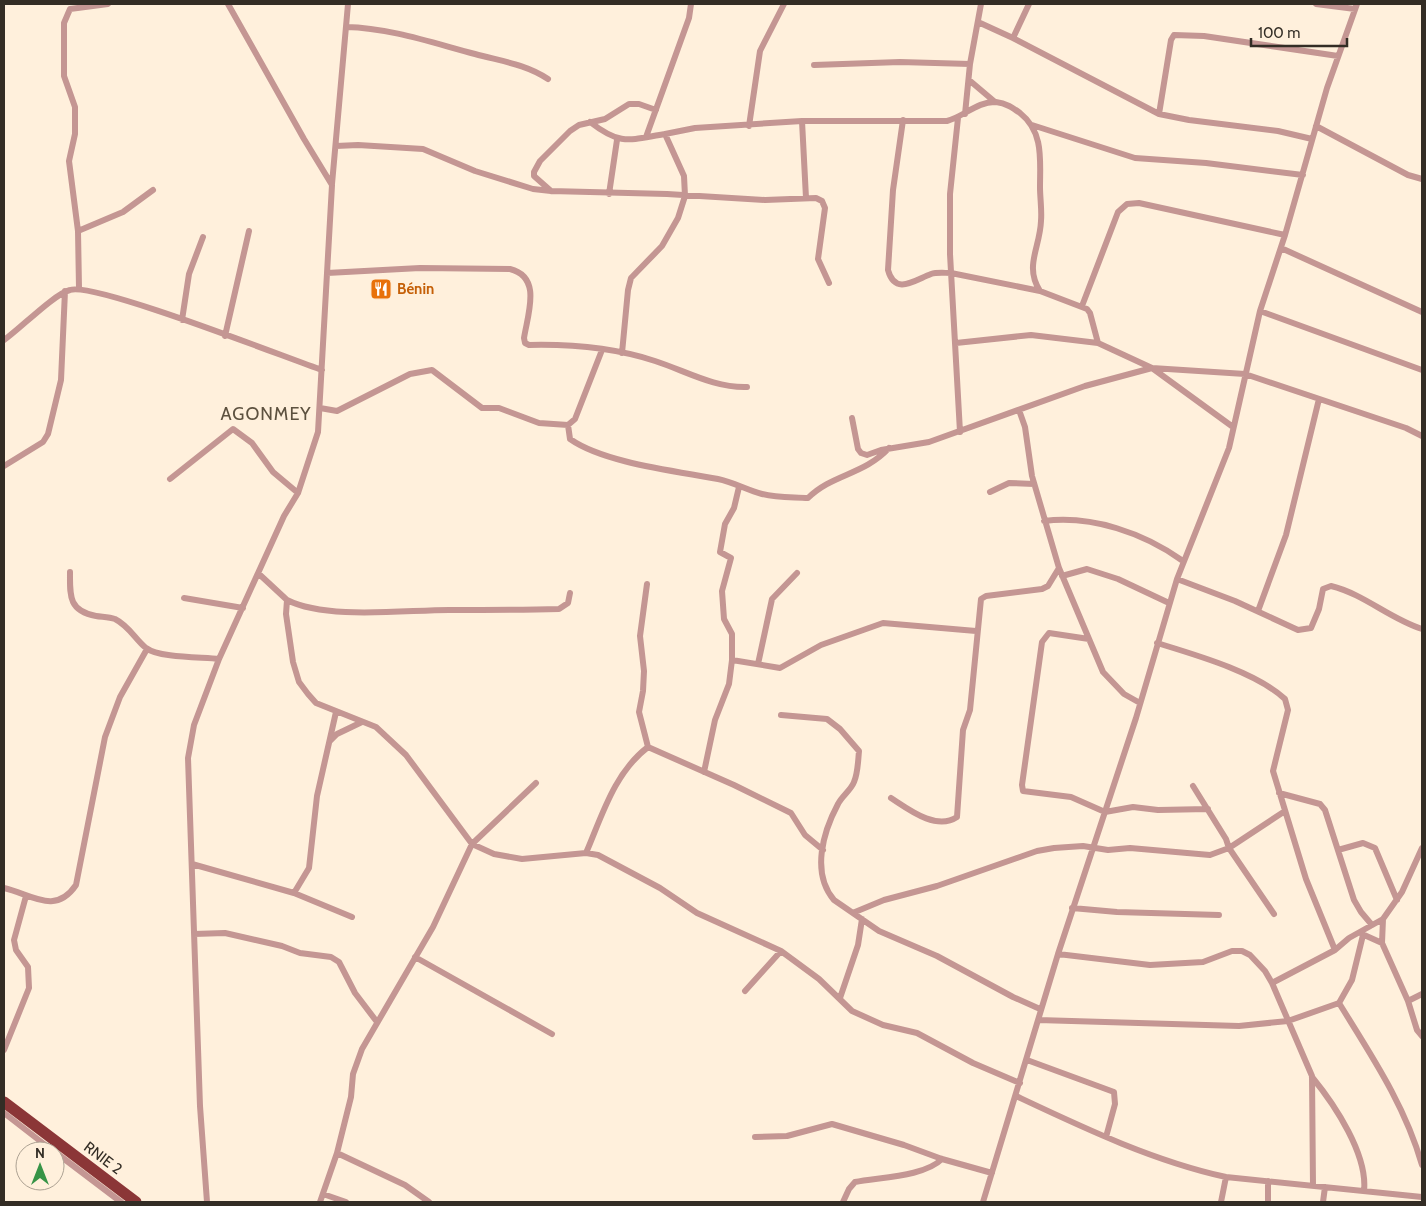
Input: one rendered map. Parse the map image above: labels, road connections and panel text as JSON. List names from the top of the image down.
{
  "streets": {
    "highway": ["RNIE 2"]
  },
  "districts": ["AGONMEY"],
  "places": {
    "restaurant": ["Bénin"]
  },
  "scale_bar": "100 m",
  "north": "top"
}
